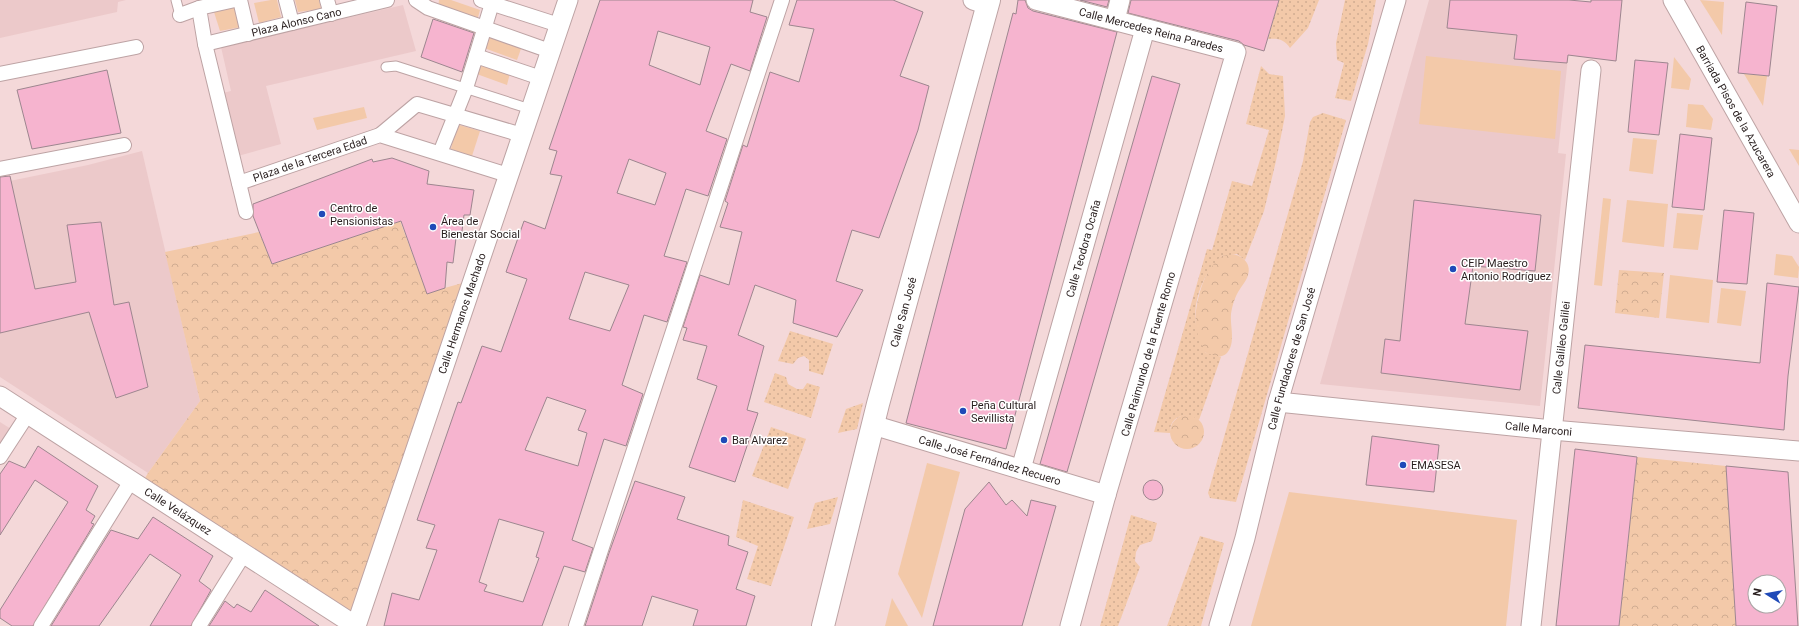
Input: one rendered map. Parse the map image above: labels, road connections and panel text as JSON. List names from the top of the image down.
{
  "streets": {
    "main road": ["Calle San José"],
    "street": [
      "Plaza Alonso Cano",
      "Calle Mercedes Reina Paredes",
      "Barriada Pisos de la Azucarera",
      "Plaza de la Tercera Edad",
      "Calle Teodora Ocaña",
      "Calle Hermanos Machado",
      "Calle Galileo Galilei",
      "Calle Raimundo de la Fuente Romo",
      "Calle Fundadores de San José",
      "Calle Marconi",
      "Calle José Fernández Recuero",
      "Calle Velázquez"
    ]
  },
  "crossings": [
    ["Calle Mercedes Reina Paredes", "Calle Teodora Ocaña"],
    ["Calle Mercedes Reina Paredes", "Calle Raimundo de la Fuente Romo"],
    ["Plaza de la Tercera Edad", "Calle Hermanos Machado"],
    ["Calle Teodora Ocaña", "Calle José Fernández Recuero"],
    ["Calle San José", "Calle José Fernández Recuero"],
    ["Calle Hermanos Machado", "Calle Velázquez"],
    ["Calle Galileo Galilei", "Calle Marconi"],
    ["Calle Raimundo de la Fuente Romo", "Calle José Fernández Recuero"],
    ["Calle Fundadores de San José", "Calle Marconi"]
  ],
  "places": [
    "Centro de Pensionistas",
    "Área de Bienestar Social",
    "CEIP Maestro Antonio Rodríguez",
    "Peña Cultural Sevillista",
    "Bar Alvarez",
    "EMASESA"
  ],
  "north": "left"
}
